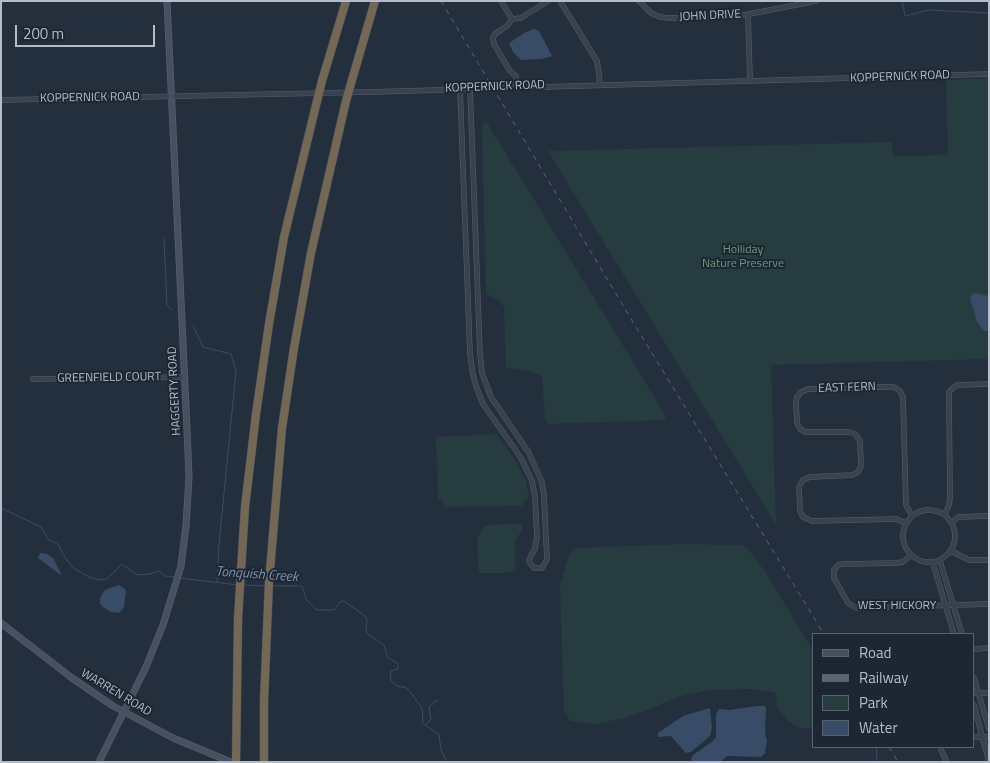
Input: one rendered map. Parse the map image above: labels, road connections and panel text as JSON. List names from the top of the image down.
{
  "streets": {
    "main road": ["HAGGERTY ROAD", "WARREN ROAD"],
    "street": [
      "JOHN DRIVE",
      "KOPPERNICK ROAD",
      "GREENFIELD COURT",
      "EAST FERN",
      "WEST HICKORY"
    ]
  },
  "crossings": [
    ["KOPPERNICK ROAD", "HAGGERTY ROAD"],
    ["GREENFIELD COURT", "HAGGERTY ROAD"],
    ["EAST FERN", "WEST HICKORY"],
    ["HAGGERTY ROAD", "WARREN ROAD"]
  ],
  "water": ["Tonquish Creek"],
  "parks": ["Holliday Nature Preserve"],
  "legend": [
    "Road",
    "Railway",
    "Park",
    "Water"
  ],
  "scale_bar": "200 m"
}
